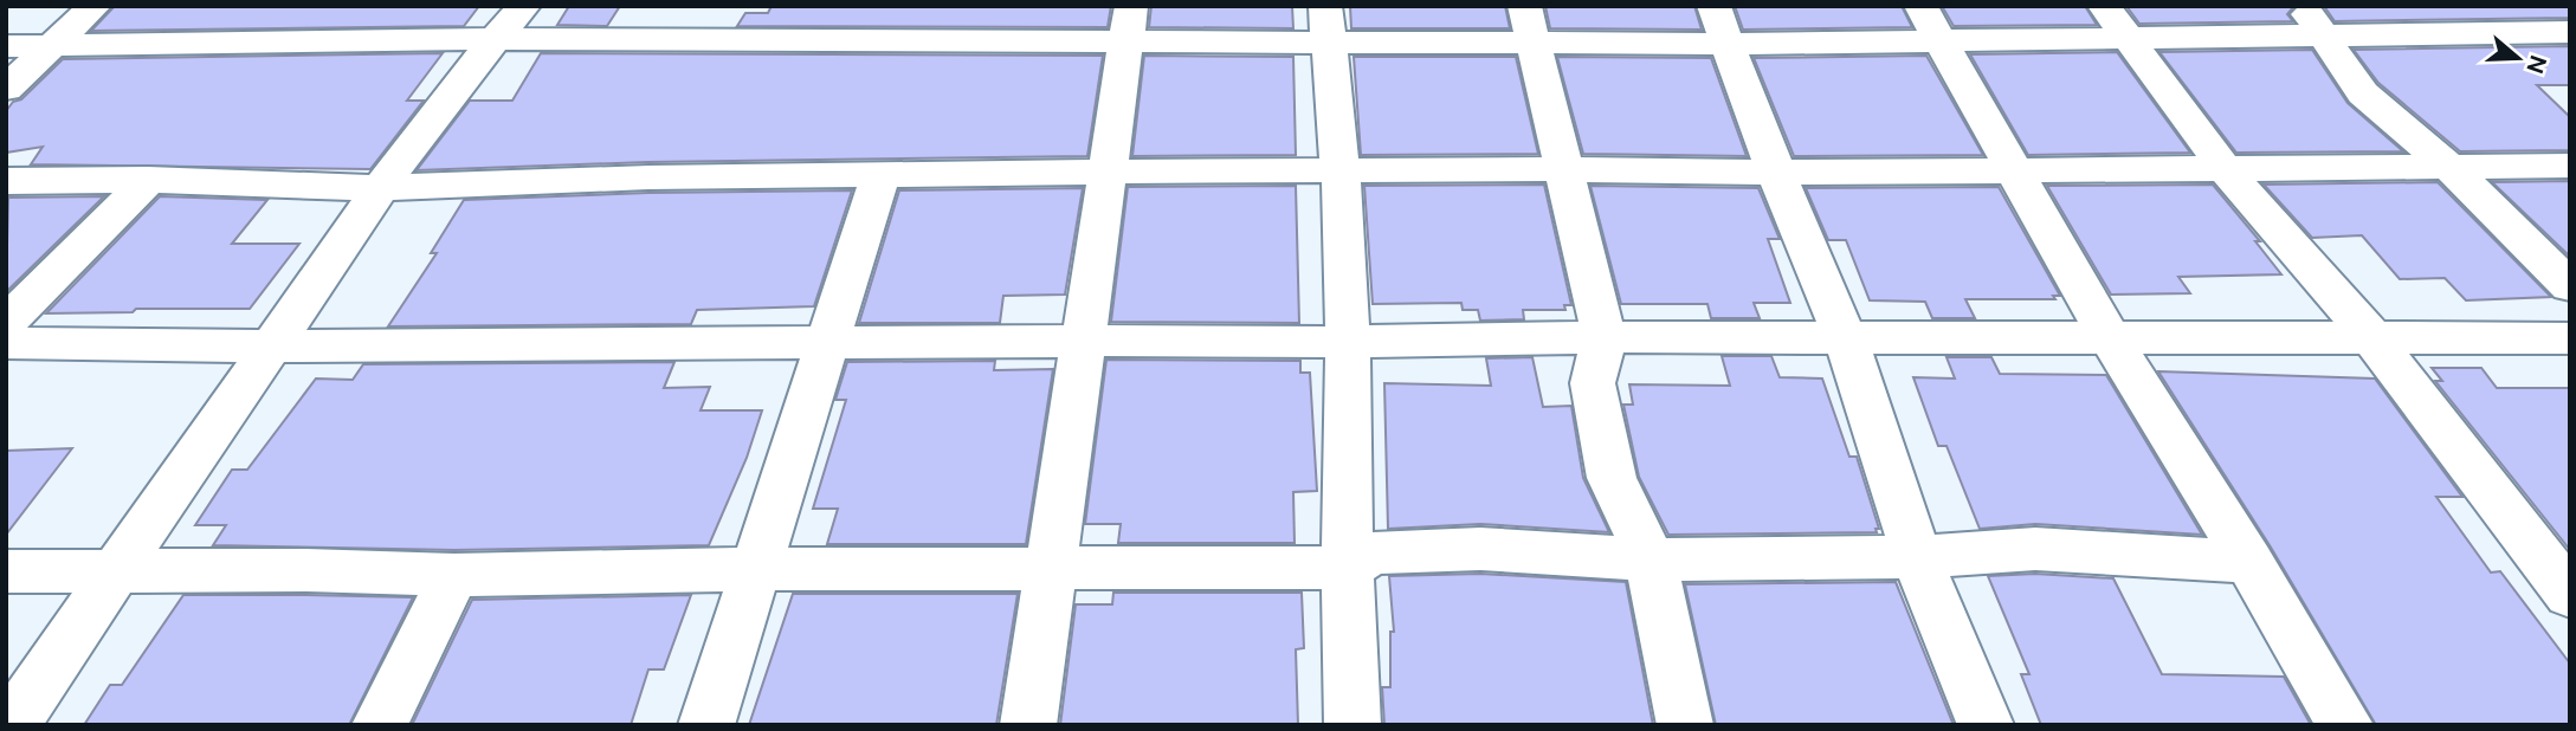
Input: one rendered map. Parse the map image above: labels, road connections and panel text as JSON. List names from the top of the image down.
{
  "north": "right"
}
